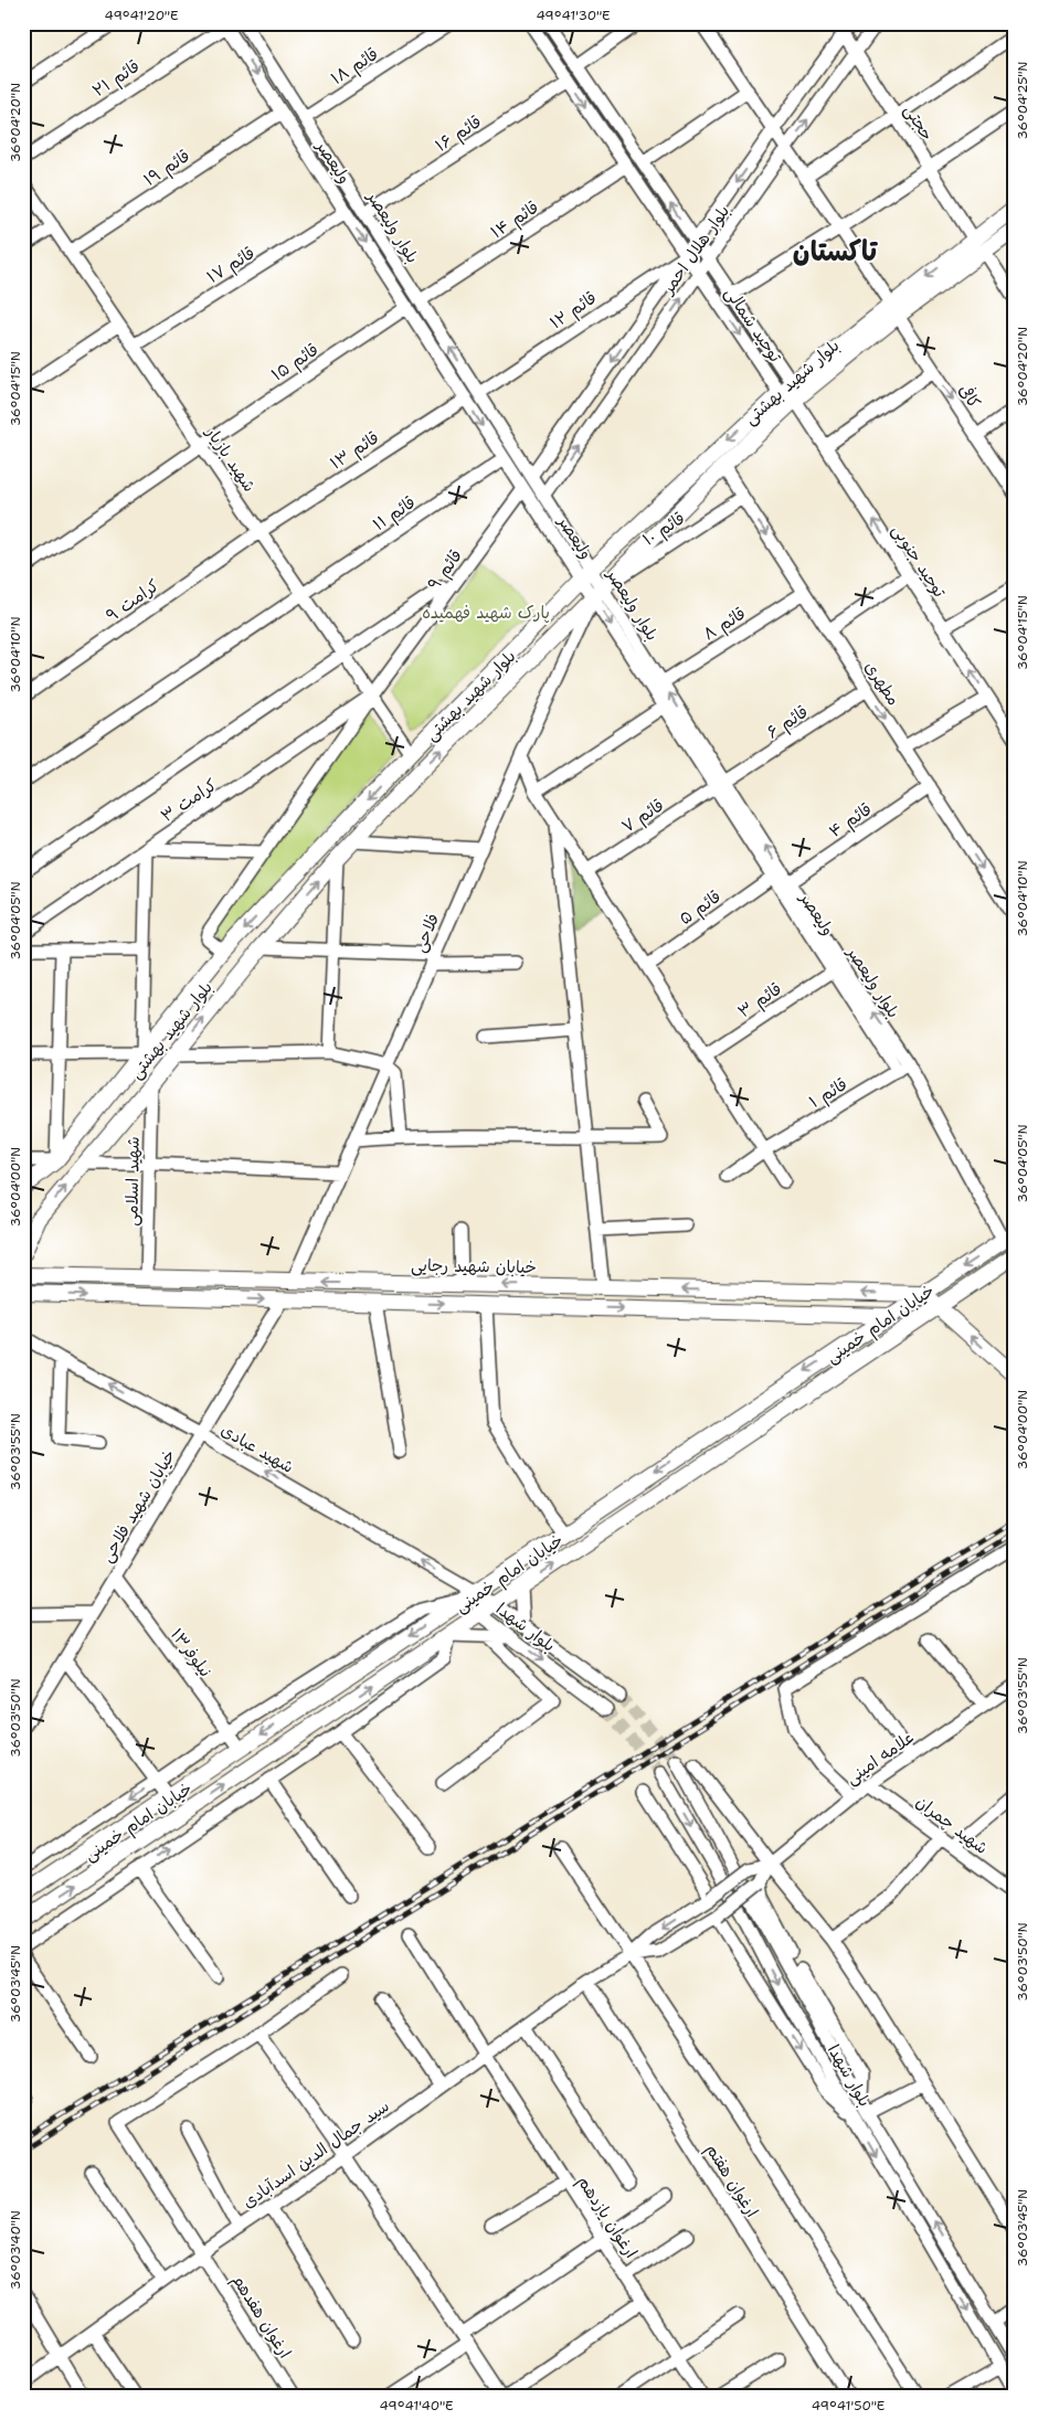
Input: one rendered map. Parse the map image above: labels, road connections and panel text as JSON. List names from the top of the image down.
{
  "streets": {
    "main road": ["بلوار شهید بهشتی", "خیابان شهید رجایی", "خیابان امام خمینی"],
    "street": [
      "قائم ۱۸",
      "قائم ۲۱",
      "حجتی",
      "قائم ۱۶",
      "ولیعصر",
      "قائم ۱۹",
      "قائم ۱۴",
      "بلوار ولیعصر",
      "بلوار هلال احمر",
      "قائم ۱۷",
      "قائم ۱۲",
      "توحید شمالی",
      "قائم ۱۵",
      "کافی",
      "قائم ۱۳",
      "شهید بازیار",
      "قائم ۱۱",
      "قائم ۱۰",
      "توحید جنوبی",
      "قائم ۹",
      "کرامت ۹",
      "قائم ۸",
      "مطهری",
      "قائم ۶",
      "کرامت ۳",
      "قائم ۷",
      "قائم ۴",
      "قائم ۵",
      "فلاحی",
      "قائم ۳",
      "قائم ۱",
      "شهید اسلامی",
      "شهید عبادی",
      "خیابان شهید فلاحی",
      "بلوار شهدا",
      "نیلوفر۱۳",
      "علامه امینی",
      "شهید چمران",
      "سید جمال الدین اسدآبادی",
      "ارغوان هفتم",
      "ارغوان یازدهم",
      "ارغوان هفدهم"
    ]
  },
  "crossings": [
    ["قائم ۱۸", "بلوار ولیعصر"],
    ["قائم ۲۱", "ولیعصر"],
    ["حجتی", "بلوار هلال احمر"],
    ["حجتی", "بلوار شهید بهشتی"],
    ["قائم ۱۶", "بلوار ولیعصر"],
    ["قائم ۱۶", "توحید شمالی"],
    ["ولیعصر", "قائم ۱۹"],
    ["ولیعصر", "بلوار ولیعصر"],
    ["ولیعصر", "قائم ۱۷"],
    ["ولیعصر", "قائم ۱۵"],
    ["ولیعصر", "بلوار شهید بهشتی"],
    ["ولیعصر", "قائم ۱۳"],
    ["ولیعصر", "قائم ۱۱"],
    ["ولیعصر", "قائم ۱۰"],
    ["ولیعصر", "قائم ۹"],
    ["ولیعصر", "قائم ۶"],
    ["ولیعصر", "قائم ۷"],
    ["ولیعصر", "قائم ۵"],
    ["ولیعصر", "فلاحی"],
    ["ولیعصر", "قائم ۳"],
    ["ولیعصر", "قائم ۱"],
    ["ولیعصر", "خیابان امام خمینی"],
    ["قائم ۱۹", "شهید بازیار"],
    ["قائم ۱۴", "بلوار ولیعصر"],
    ["قائم ۱۴", "توحید شمالی"],
    ["بلوار ولیعصر", "بلوار هلال احمر"],
    ["بلوار ولیعصر", "قائم ۱۲"],
    ["بلوار ولیعصر", "بلوار شهید بهشتی"],
    ["بلوار ولیعصر", "قائم ۱۰"],
    ["بلوار ولیعصر", "قائم ۸"],
    ["بلوار ولیعصر", "قائم ۶"],
    ["بلوار ولیعصر", "قائم ۷"],
    ["بلوار ولیعصر", "قائم ۴"],
    ["بلوار ولیعصر", "فلاحی"],
    ["بلوار ولیعصر", "قائم ۱"],
    ["بلوار هلال احمر", "قائم ۱۲"],
    ["بلوار هلال احمر", "توحید شمالی"],
    ["بلوار هلال احمر", "کافی"],
    ["قائم ۱۷", "شهید بازیار"],
    ["قائم ۱۲", "توحید شمالی"],
    ["توحید شمالی", "بلوار شهید بهشتی"],
    ["توحید شمالی", "توحید جنوبی"],
    ["قائم ۱۵", "شهید بازیار"],
    ["بلوار شهید بهشتی", "کافی"],
    ["بلوار شهید بهشتی", "شهید بازیار"],
    ["بلوار شهید بهشتی", "قائم ۱۰"],
    ["بلوار شهید بهشتی", "توحید جنوبی"],
    ["بلوار شهید بهشتی", "قائم ۹"],
    ["بلوار شهید بهشتی", "مطهری"],
    ["بلوار شهید بهشتی", "فلاحی"],
    ["بلوار شهید بهشتی", "شهید اسلامی"],
    ["قائم ۱۳", "شهید بازیار"],
    ["قائم ۱۳", "کرامت ۹"],
    ["شهید بازیار", "قائم ۱۱"],
    ["شهید بازیار", "قائم ۹"],
    ["شهید بازیار", "کرامت ۹"],
    ["شهید بازیار", "کرامت ۳"],
    ["قائم ۱۰", "مطهری"],
    ["قائم ۱۰", "فلاحی"],
    ["قائم ۹", "کرامت ۳"],
    ["قائم ۸", "مطهری"],
    ["مطهری", "قائم ۶"],
    ["مطهری", "قائم ۴"],
    ["قائم ۶", "قائم ۷"],
    ["فلاحی", "خیابان شهید رجایی"],
    ["شهید اسلامی", "خیابان شهید رجایی"],
    ["خیابان شهید رجایی", "خیابان امام خمینی"],
    ["خیابان امام خمینی", "شهید عبادی"],
    ["خیابان امام خمینی", "بلوار شهدا"],
    ["خیابان امام خمینی", "نیلوفر۱۳"],
    ["شهید عبادی", "خیابان شهید فلاحی"],
    ["شهید عبادی", "بلوار شهدا"],
    ["خیابان شهید فلاحی", "نیلوفر۱۳"],
    ["علامه امینی", "شهید چمران"],
    ["علامه امینی", "سید جمال الدین اسدآبادی"],
    ["سید جمال الدین اسدآبادی", "ارغوان هفتم"],
    ["سید جمال الدین اسدآبادی", "ارغوان یازدهم"],
    ["سید جمال الدین اسدآبادی", "ارغوان هفدهم"]
  ],
  "one_way": [
    "بلوار ولیعصر",
    "توحید جنوبی",
    "مطهری",
    "شهید عبادی"
  ],
  "districts": ["تاکستان"],
  "parks": ["پارک شهید فهمیده"],
  "coordinates": [
    "49°41'20\"E",
    "49°41'30\"E",
    "36°04'25\"N",
    "36°04'20\"N",
    "36°04'15\"N",
    "36°04'10\"N",
    "36°04'05\"N",
    "36°04'00\"N",
    "36°03'55\"N",
    "36°03'50\"N",
    "36°03'45\"N",
    "36°03'40\"N",
    "49°41'40\"E",
    "49°41'50\"E"
  ]
}
